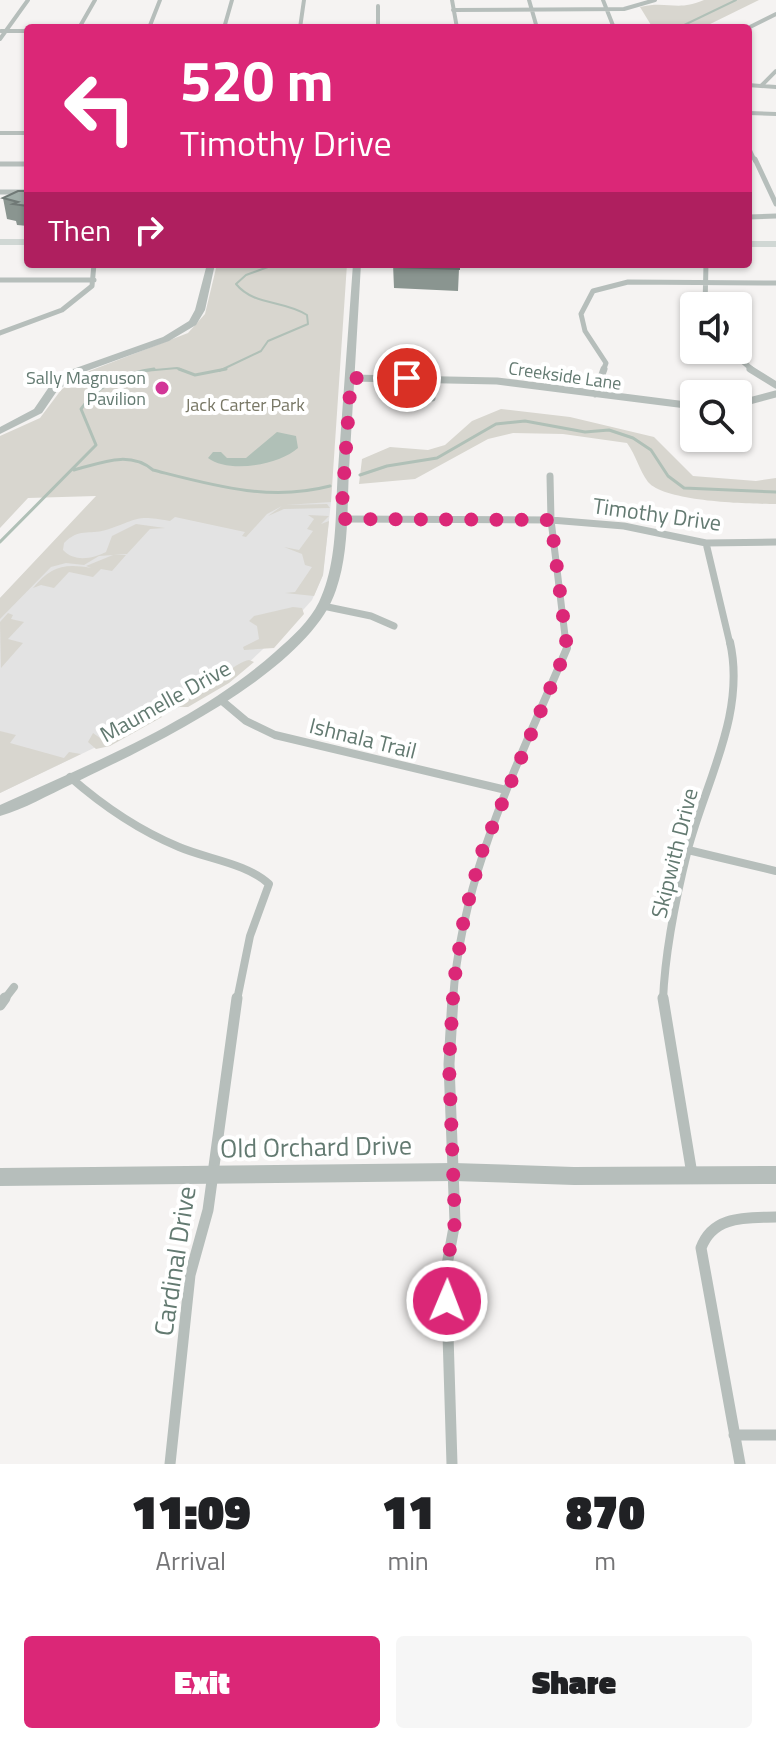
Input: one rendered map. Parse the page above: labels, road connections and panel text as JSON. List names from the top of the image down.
{
  "streets": {
    "street": [
      "Creekside Lane",
      "Timothy Drive",
      "Maumelle Drive",
      "Ishnala Trail",
      "Skipwith Drive",
      "Old Orchard Drive",
      "Cardinal Drive"
    ]
  },
  "crossings": [
    ["Creekside Lane", "Maumelle Drive"],
    ["Timothy Drive", "Maumelle Drive"],
    ["Timothy Drive", "Skipwith Drive"],
    ["Maumelle Drive", "Ishnala Trail"],
    ["Maumelle Drive", "Cardinal Drive"],
    ["Skipwith Drive", "Old Orchard Drive"],
    ["Old Orchard Drive", "Cardinal Drive"]
  ],
  "parks": ["Jack Carter Park"],
  "places": ["Sally Magnuson Pavilion"],
  "page": {
    "turn": ["520 m", "Timothy Drive"],
    "then": "Then",
    "eta": [
      "11:09",
      "Arrival",
      "11",
      "min",
      "870",
      "m"
    ],
    "buttons": ["Exit", "Share"]
  }
}
